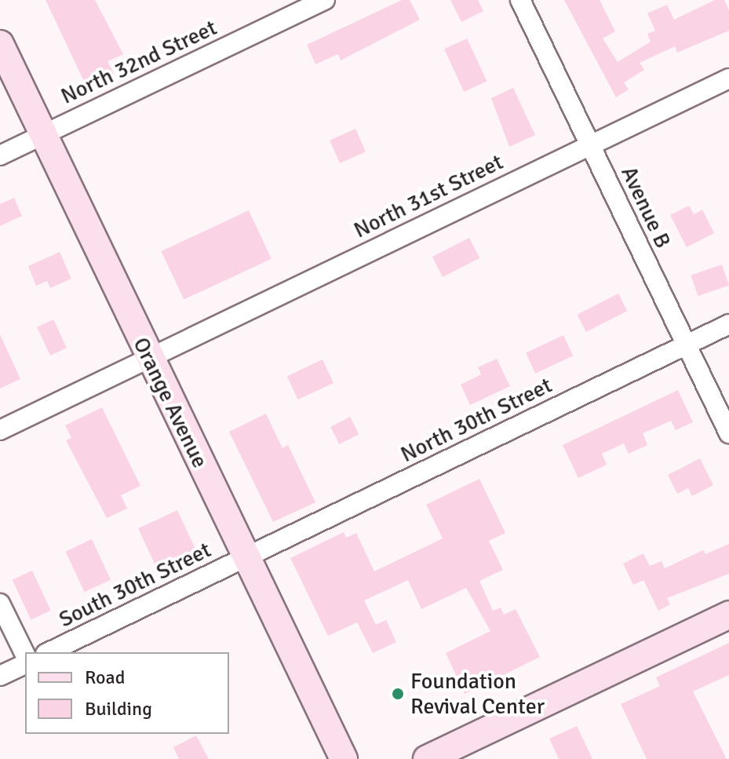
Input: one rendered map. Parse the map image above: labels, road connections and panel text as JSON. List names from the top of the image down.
{
  "streets": {
    "main road": ["Orange Avenue"],
    "street": [
      "North 32nd Street",
      "North 31st Street",
      "Avenue B",
      "North 30th Street",
      "South 30th Street"
    ]
  },
  "crossings": [
    ["North 32nd Street", "Orange Avenue"],
    ["North 31st Street", "Avenue B"],
    ["North 31st Street", "Orange Avenue"],
    ["Avenue B", "North 30th Street"],
    ["Orange Avenue", "North 30th Street"],
    ["Orange Avenue", "South 30th Street"],
    ["North 30th Street", "South 30th Street"]
  ],
  "places": ["Foundation Revival Center"],
  "legend": ["Road", "Building"]
}
